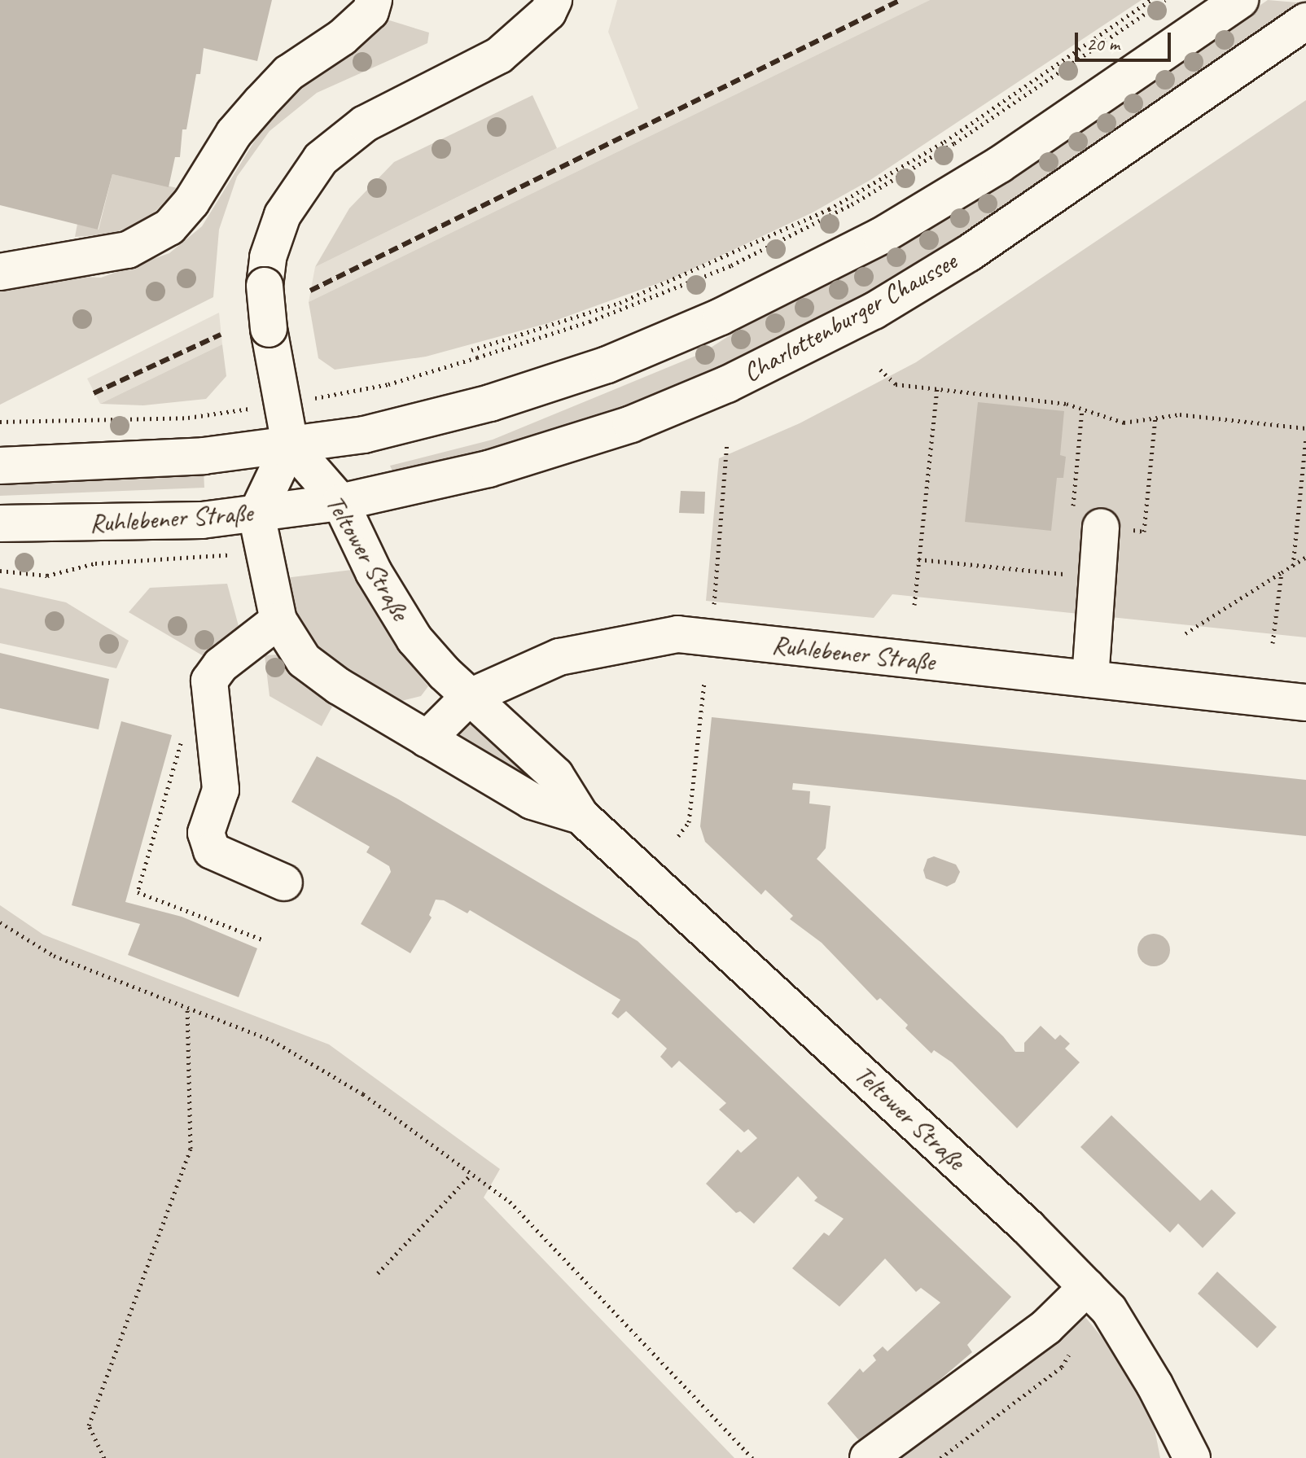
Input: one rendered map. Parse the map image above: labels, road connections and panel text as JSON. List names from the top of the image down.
{
  "streets": {
    "street": ["Charlottenburger Chaussee", "Ruhlebener Straße", "Teltower Straße"]
  },
  "crossings": [
    ["Charlottenburger Chaussee", "Ruhlebener Straße"],
    ["Charlottenburger Chaussee", "Teltower Straße"],
    ["Ruhlebener Straße", "Teltower Straße"]
  ],
  "scale_bar": "20 m"
}
